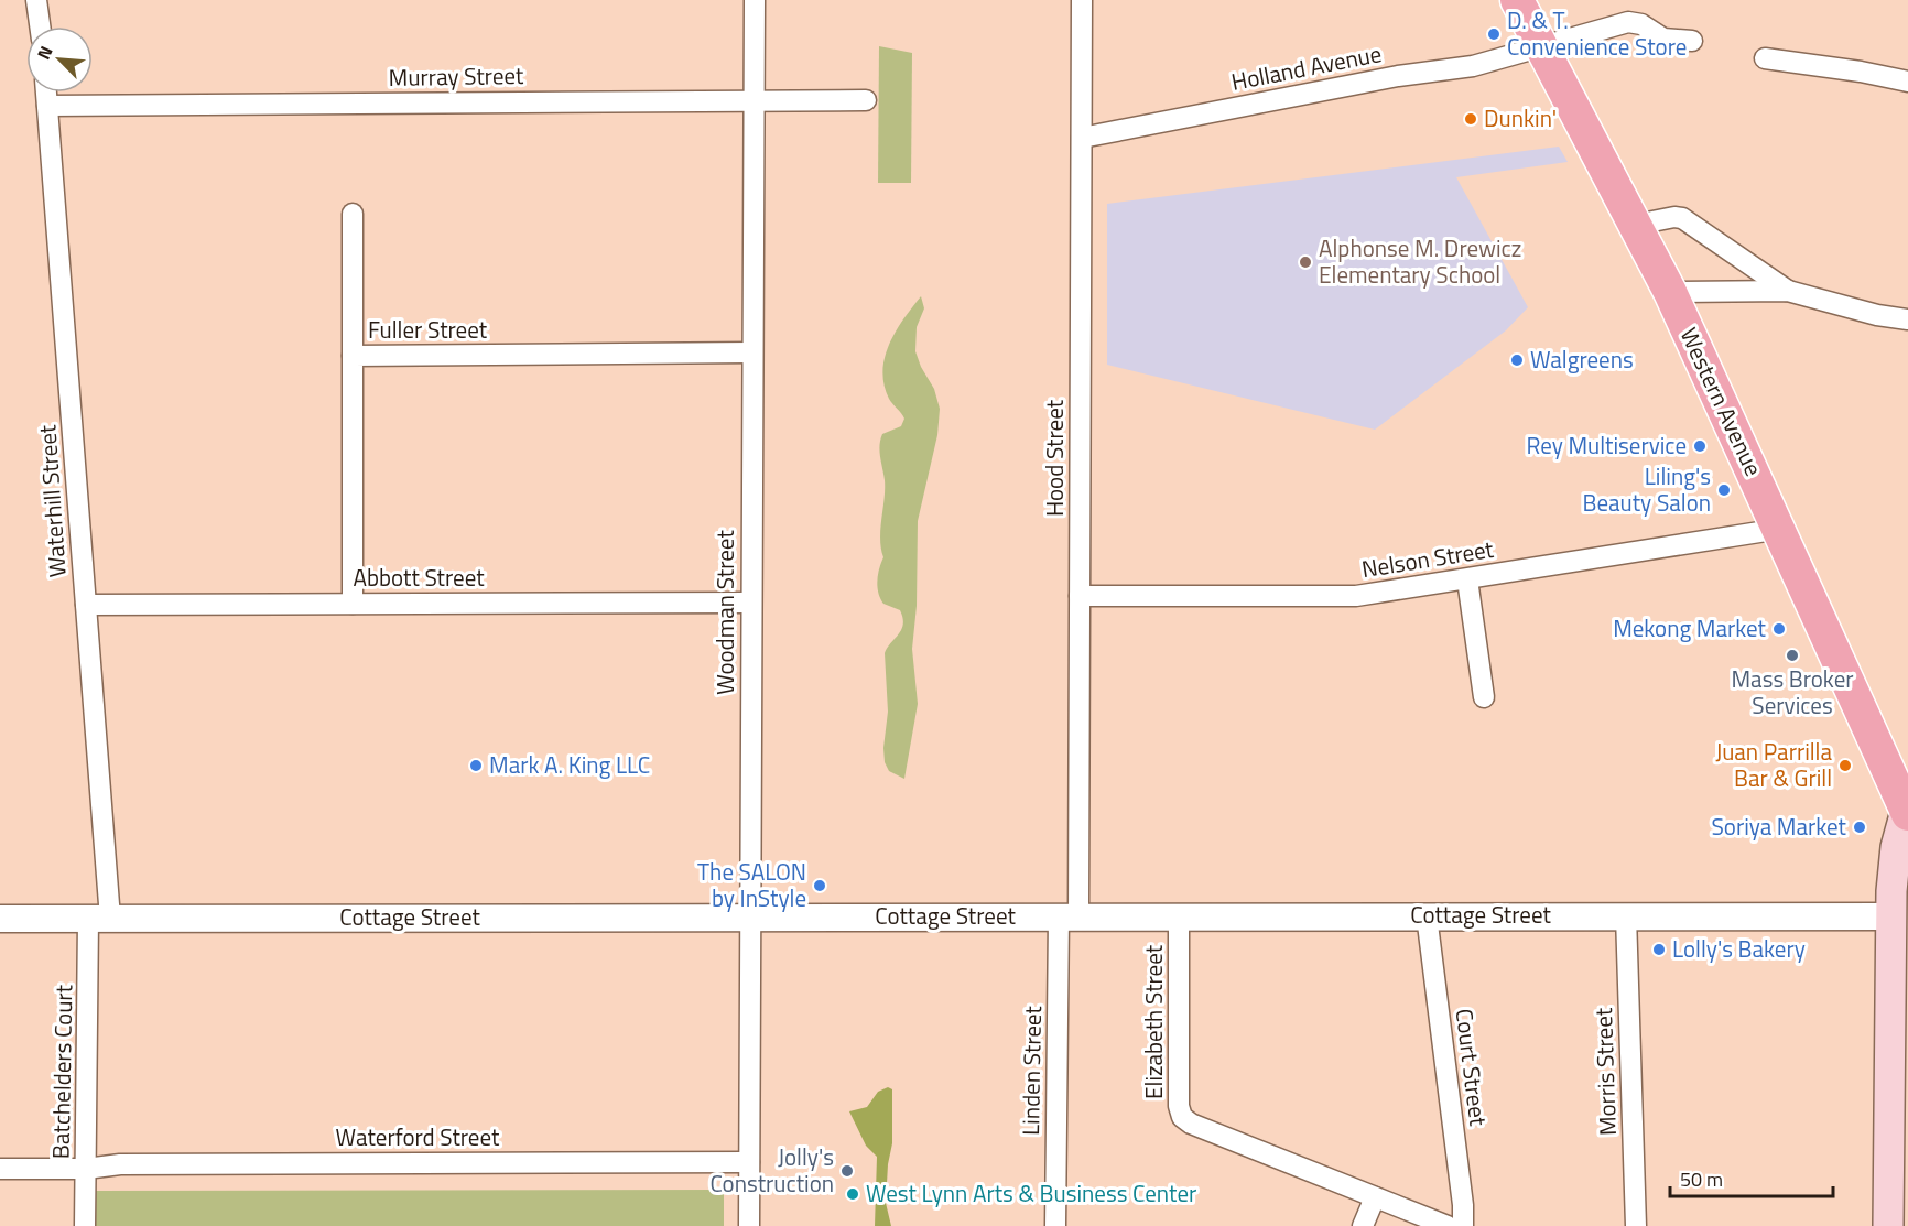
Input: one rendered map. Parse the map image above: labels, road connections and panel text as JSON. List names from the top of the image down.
{
  "streets": {
    "main road": ["Western Avenue"],
    "street": [
      "Holland Avenue",
      "Murray Street",
      "Fuller Street",
      "Hood Street",
      "Waterhill Street",
      "Nelson Street",
      "Abbott Street",
      "Woodman Street",
      "Cottage Street",
      "Elizabeth Street",
      "Court Street",
      "Linden Street",
      "Batchelders Court",
      "Morris Street",
      "Waterford Street"
    ]
  },
  "crossings": [
    ["Holland Avenue", "Western Avenue"],
    ["Holland Avenue", "Hood Street"],
    ["Murray Street", "Waterhill Street"],
    ["Murray Street", "Woodman Street"],
    ["Fuller Street", "Abbott Street"],
    ["Fuller Street", "Woodman Street"],
    ["Western Avenue", "Nelson Street"],
    ["Hood Street", "Nelson Street"],
    ["Hood Street", "Cottage Street"],
    ["Hood Street", "Linden Street"],
    ["Waterhill Street", "Abbott Street"],
    ["Waterhill Street", "Cottage Street"],
    ["Waterhill Street", "Batchelders Court"],
    ["Abbott Street", "Woodman Street"],
    ["Woodman Street", "Cottage Street"],
    ["Woodman Street", "Waterford Street"],
    ["Cottage Street", "Elizabeth Street"],
    ["Cottage Street", "Court Street"],
    ["Cottage Street", "Linden Street"],
    ["Cottage Street", "Batchelders Court"],
    ["Cottage Street", "Morris Street"],
    ["Batchelders Court", "Waterford Street"]
  ],
  "places": [
    "D. & T. Convenience Store",
    "Dunkin'",
    "Alphonse M. Drewicz Elementary School",
    "Walgreens",
    "Rey Multiservice",
    "Liling's Beauty Salon",
    "Mekong Market",
    "Mass Broker Services",
    "Mark A. King LLC",
    "Juan Parrilla Bar & Grill",
    "Soriya Market",
    "The SALON by InStyle",
    "Lolly's Bakery",
    "Jolly's Construction",
    "West Lynn Arts & Business Center"
  ],
  "scale_bar": "50 m",
  "north": "top left"
}
